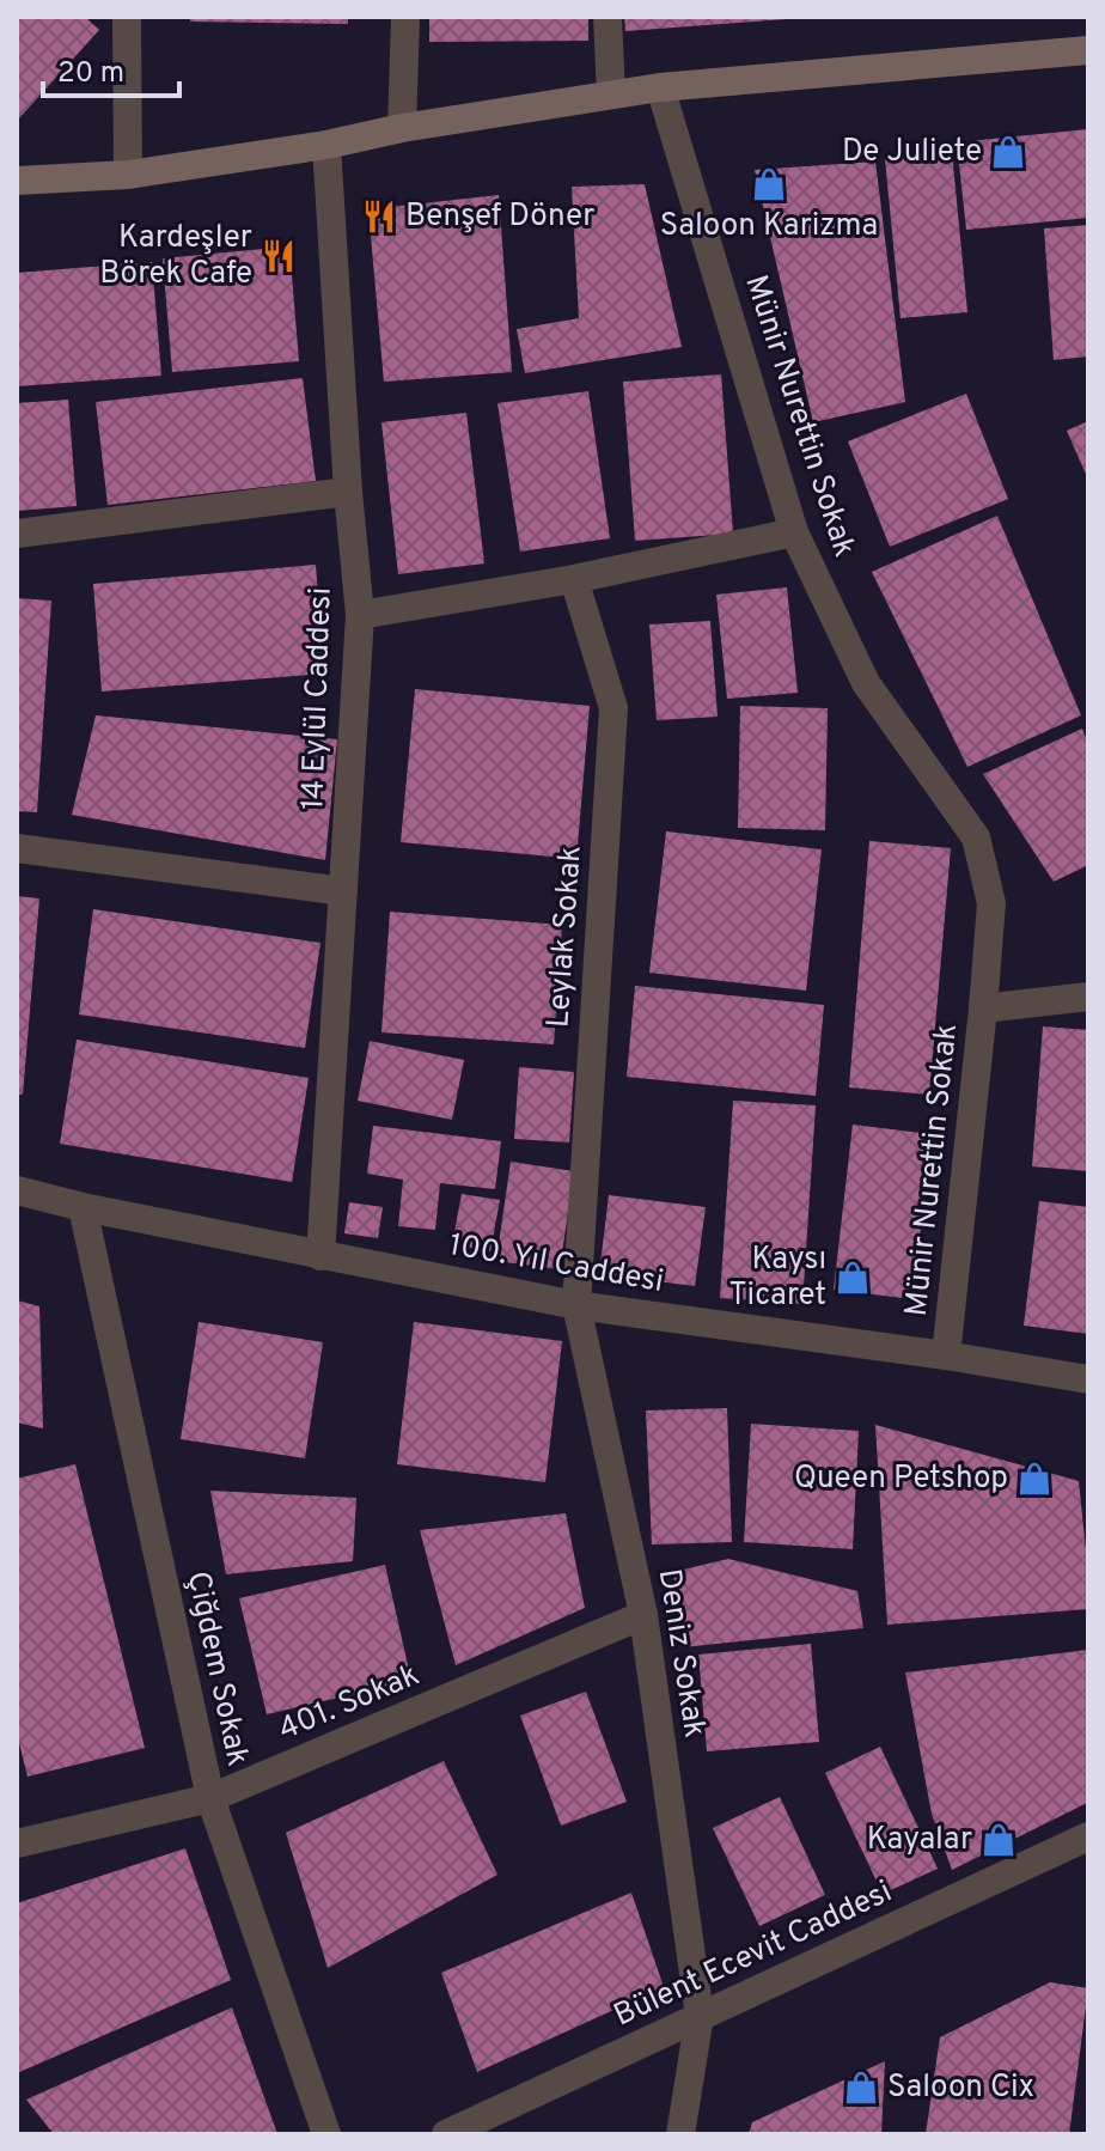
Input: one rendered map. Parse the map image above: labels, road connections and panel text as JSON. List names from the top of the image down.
{
  "streets": {
    "street": [
      "Münir Nurettin Sokak",
      "14 Eylül Caddesi",
      "Leylak Sokak",
      "100. Yıl Caddesi",
      "Deniz Sokak",
      "Çiğdem Sokak",
      "401. Sokak",
      "Bülent Ecevit Caddesi"
    ]
  },
  "crossings": [
    ["Münir Nurettin Sokak", "100. Yıl Caddesi"],
    ["14 Eylül Caddesi", "100. Yıl Caddesi"],
    ["Leylak Sokak", "100. Yıl Caddesi"],
    ["Leylak Sokak", "Deniz Sokak"],
    ["100. Yıl Caddesi", "Deniz Sokak"],
    ["100. Yıl Caddesi", "Çiğdem Sokak"],
    ["Deniz Sokak", "401. Sokak"],
    ["Deniz Sokak", "Bülent Ecevit Caddesi"],
    ["Çiğdem Sokak", "401. Sokak"]
  ],
  "places": {
    "shop": [
      "De Juliete",
      "Saloon Karizma",
      "Kaysı Ticaret",
      "Queen Petshop",
      "Kayalar",
      "Saloon Cix"
    ],
    "restaurant": ["Benşef Döner", "Kardeşler Börek Cafe"]
  },
  "scale_bar": "20 m"
}
